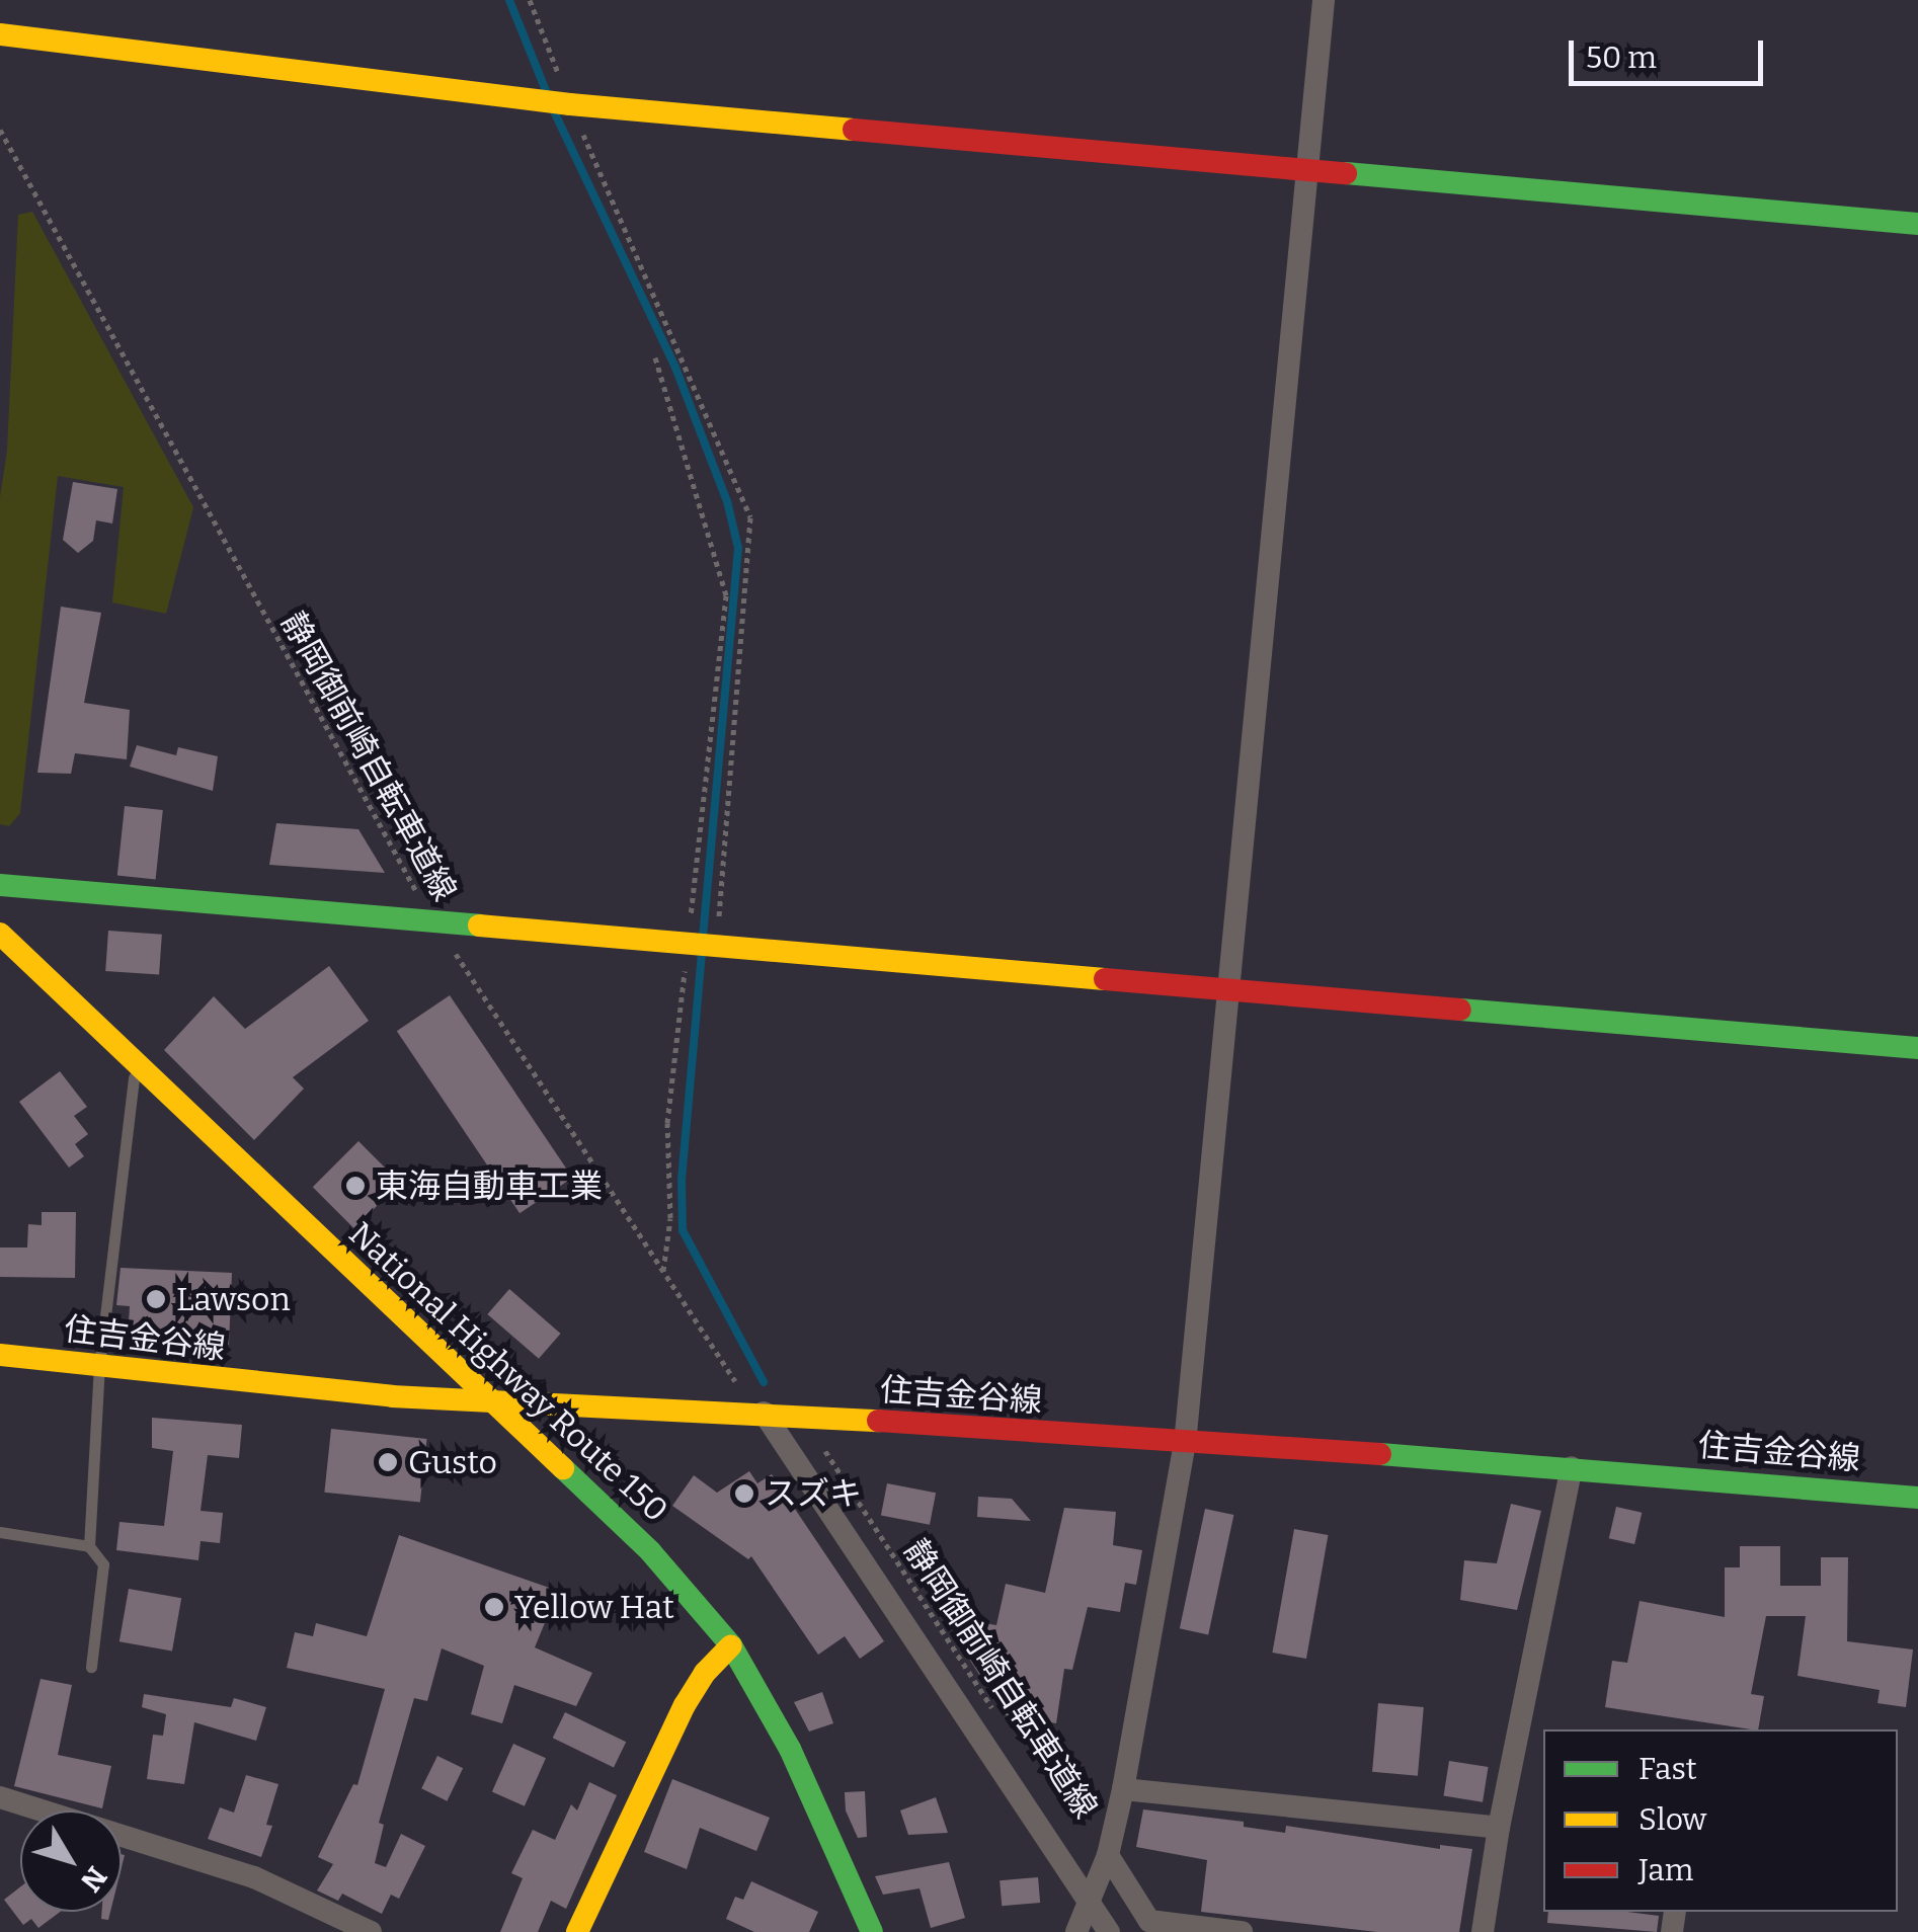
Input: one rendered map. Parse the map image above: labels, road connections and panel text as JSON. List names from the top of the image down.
{
  "streets": {
    "main road": ["住吉金谷線", "National Highway Route 150"],
    "path": ["静岡御前崎自転車道線"]
  },
  "crossings": [
    ["住吉金谷線", "National Highway Route 150"]
  ],
  "places": [
    "東海自動車工業",
    "Lawson",
    "Gusto",
    "スズキ",
    "Yellow Hat"
  ],
  "legend": ["Fast", "Slow", "Jam"],
  "scale_bar": "50 m",
  "north": "bottom right"
}
